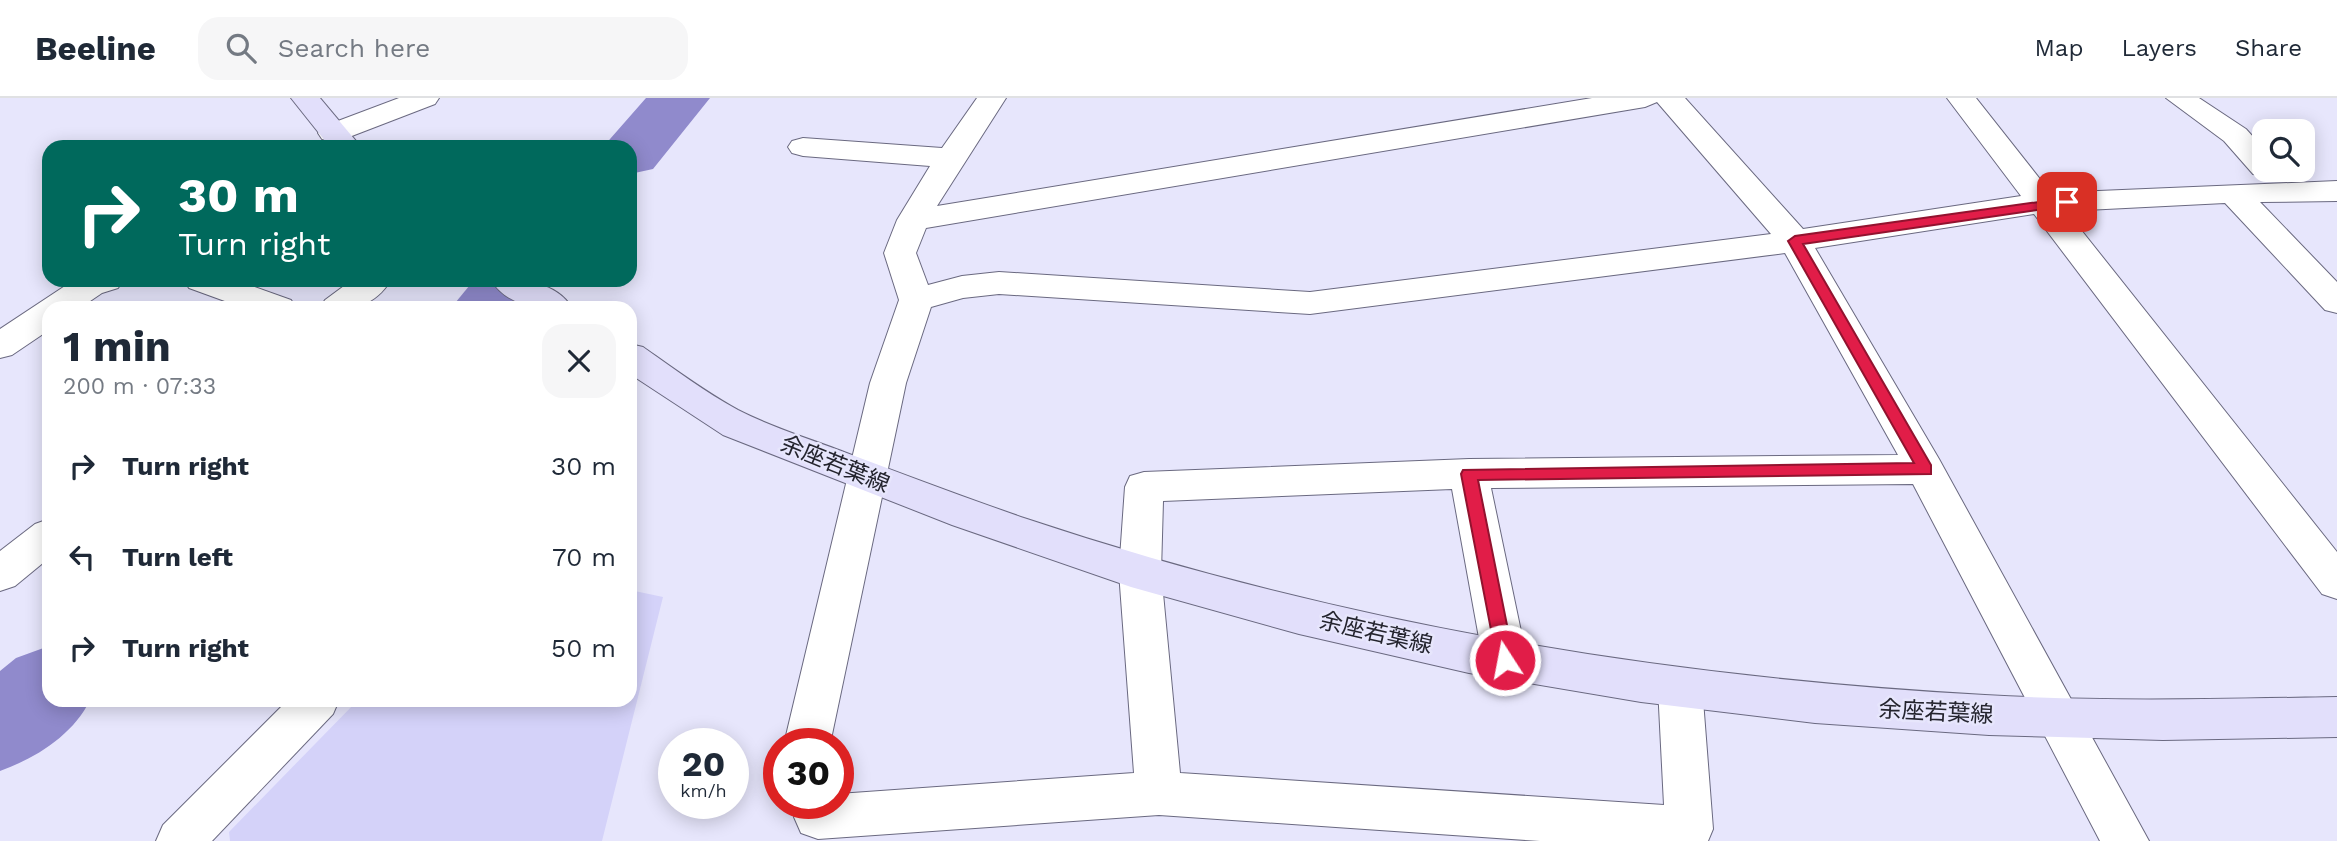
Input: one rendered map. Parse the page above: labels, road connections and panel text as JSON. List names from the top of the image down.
{
  "streets": {
    "main road": ["余座若葉線"]
  },
  "page": {
    "header": "Beeline",
    "search": "Search here",
    "nav": ["Map", "Layers", "Share"],
    "turn": ["30 m", "Turn right"],
    "heading": ["1 min", "200 m · 07:33"],
    "list": [
      {
        "name": "Turn right",
        "value": "30 m"
      },
      {
        "name": "Turn left",
        "value": "70 m"
      },
      {
        "name": "Turn right",
        "value": "50 m"
      }
    ],
    "speed": "20 km/h",
    "limit": "30"
  }
}
